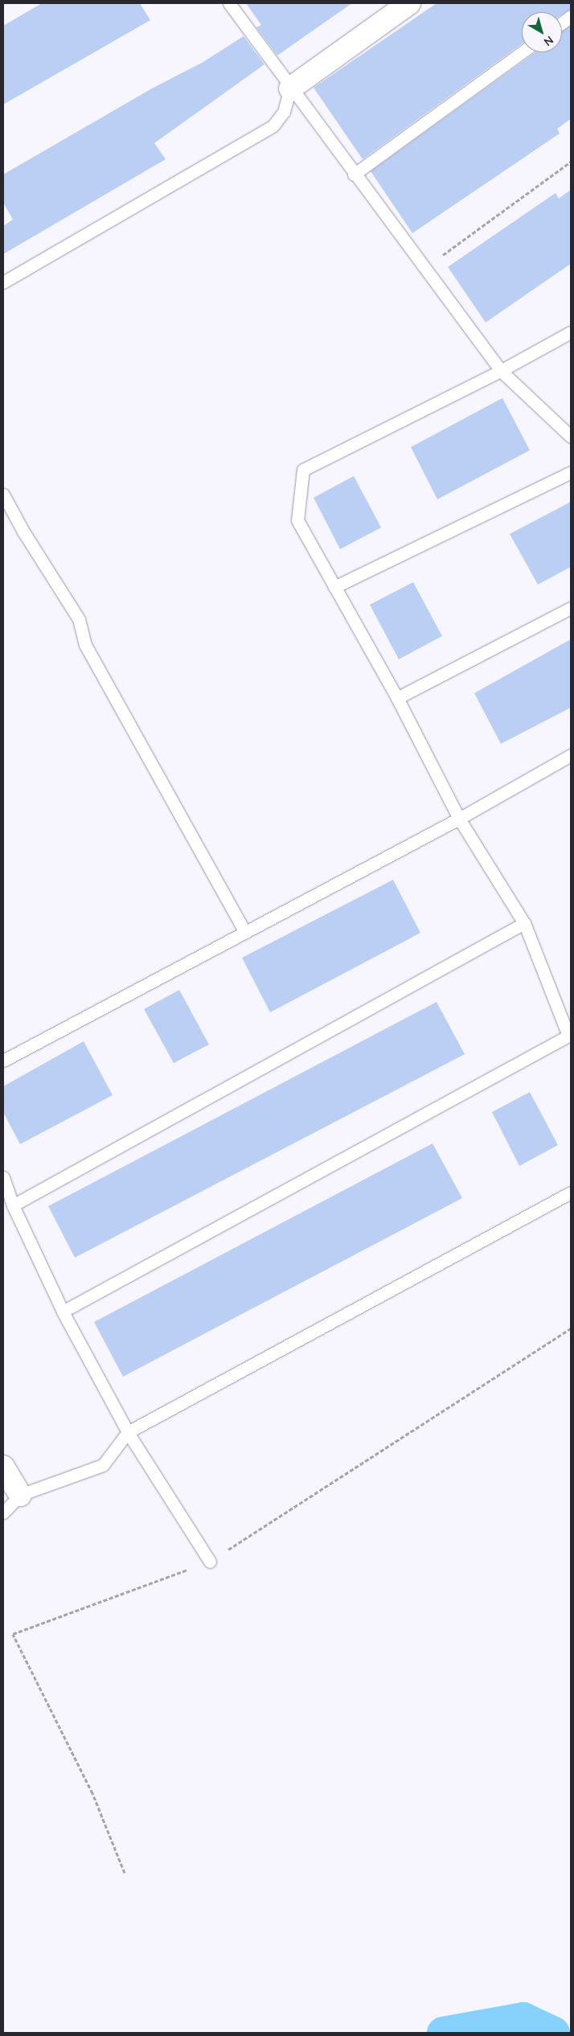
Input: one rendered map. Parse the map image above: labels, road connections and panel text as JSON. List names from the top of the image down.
{
  "north": "bottom right"
}
